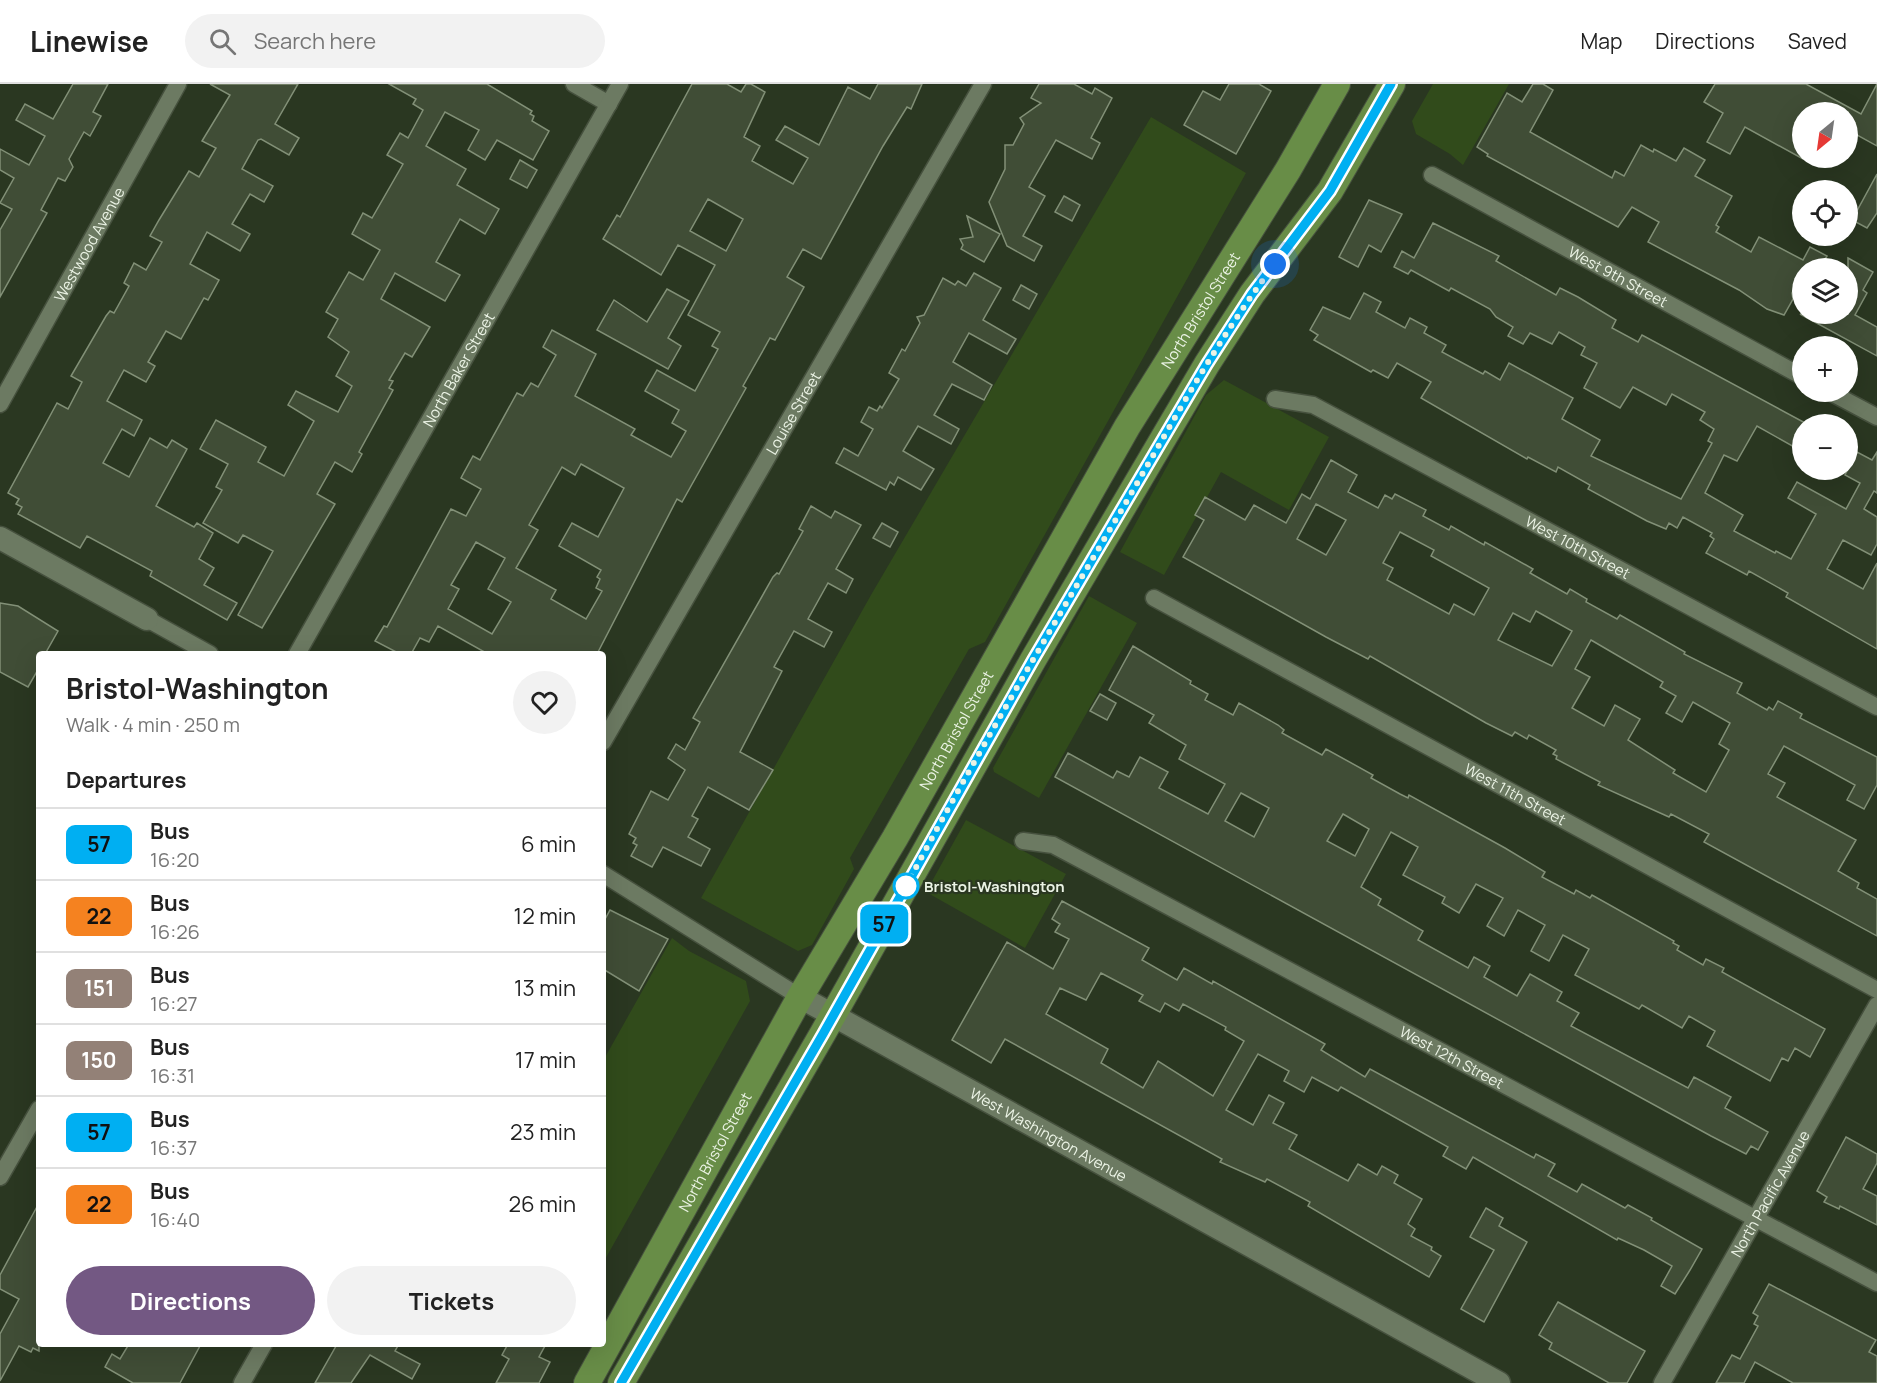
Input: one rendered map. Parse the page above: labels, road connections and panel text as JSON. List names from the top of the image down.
{
  "streets": {
    "main road": ["North Bristol Street"],
    "street": [
      "Westwood Avenue",
      "West 9th Street",
      "North Baker Street",
      "Louise Street",
      "West 10th Street",
      "West 11th Street",
      "West 12th Street",
      "West Washington Avenue",
      "North Pacific Avenue"
    ]
  },
  "crossings": [
    ["North Bristol Street", "West Washington Avenue"],
    ["West 12th Street", "North Pacific Avenue"]
  ],
  "places": ["Bristol-Washington"],
  "lines": ["bus line 57"],
  "north": "bottom left",
  "page": {
    "header": "Linewise",
    "search": "Search here",
    "nav": ["Map", "Directions", "Saved"],
    "on_map": "57",
    "map_buttons": ["+", "−"],
    "heading": [
      ["Bristol-Washington", "Walk · 4 min · 250 m"],
      "Departures"
    ],
    "list": [
      {
        "mark": "57",
        "name": "Bus",
        "note": "16:20",
        "value": "6 min"
      },
      {
        "mark": "22",
        "name": "Bus",
        "note": "16:26",
        "value": "12 min"
      },
      {
        "mark": "151",
        "name": "Bus",
        "note": "16:27",
        "value": "13 min"
      },
      {
        "mark": "150",
        "name": "Bus",
        "note": "16:31",
        "value": "17 min"
      },
      {
        "mark": "57",
        "name": "Bus",
        "note": "16:37",
        "value": "23 min"
      },
      {
        "mark": "22",
        "name": "Bus",
        "note": "16:40",
        "value": "26 min"
      }
    ],
    "buttons": ["Directions", "Tickets"]
  }
}
